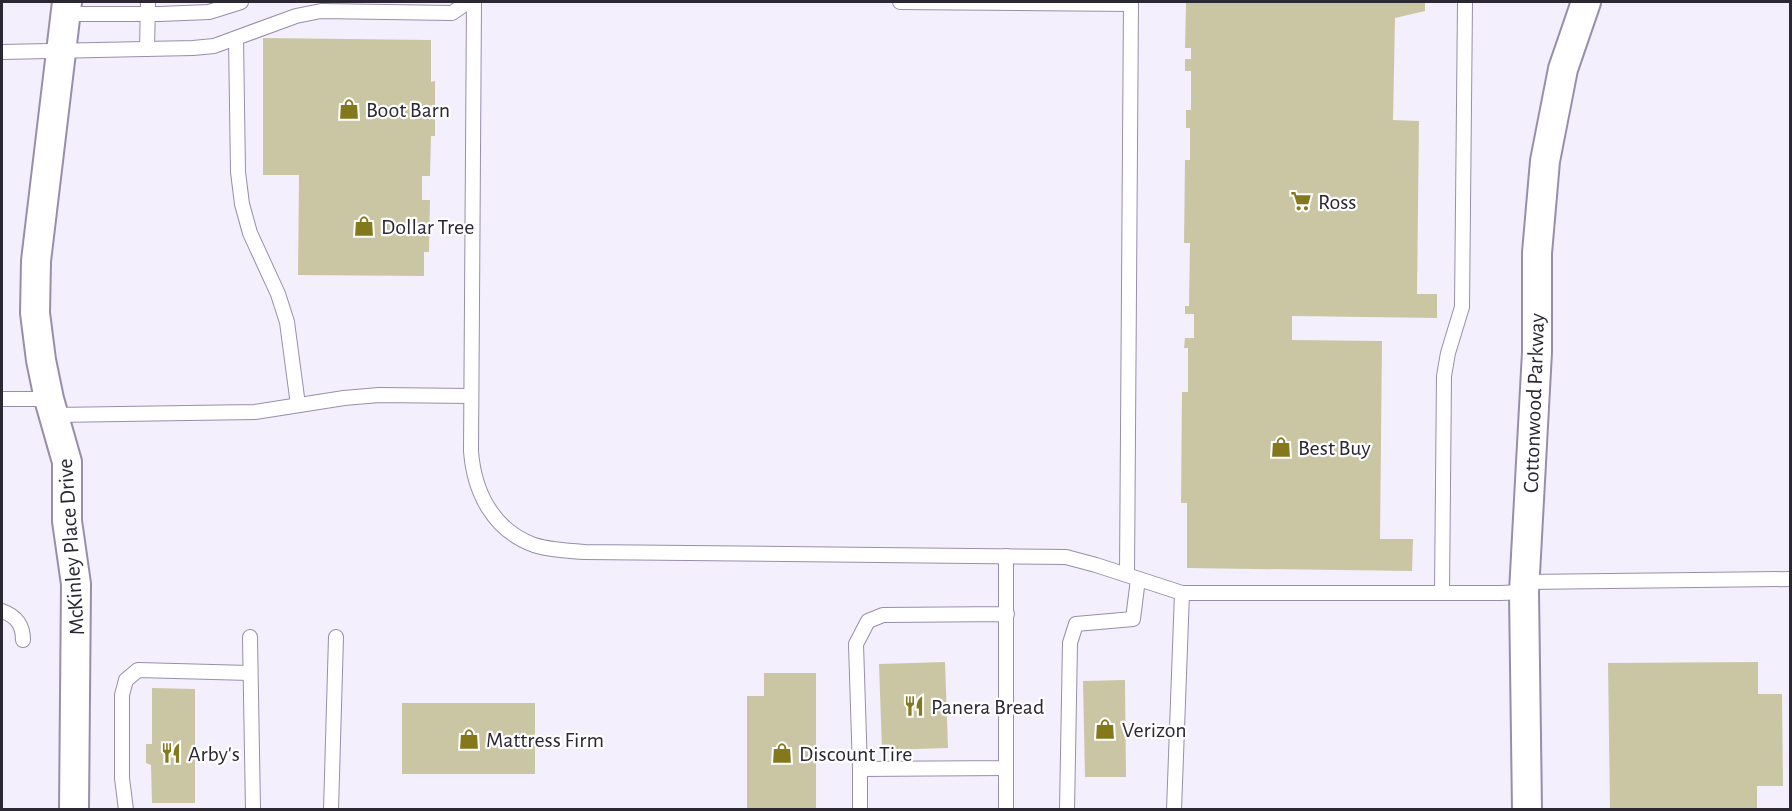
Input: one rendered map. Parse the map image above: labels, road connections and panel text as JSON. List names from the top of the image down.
{
  "streets": {
    "street": ["Cottonwood Parkway", "McKinley Place Drive"]
  },
  "places": {
    "shop": [
      "Boot Barn",
      "Dollar Tree",
      "Best Buy",
      "Verizon",
      "Mattress Firm",
      "Discount Tire"
    ],
    "supermarket": ["Ross"],
    "restaurant": ["Panera Bread", "Arby's"]
  }
}
